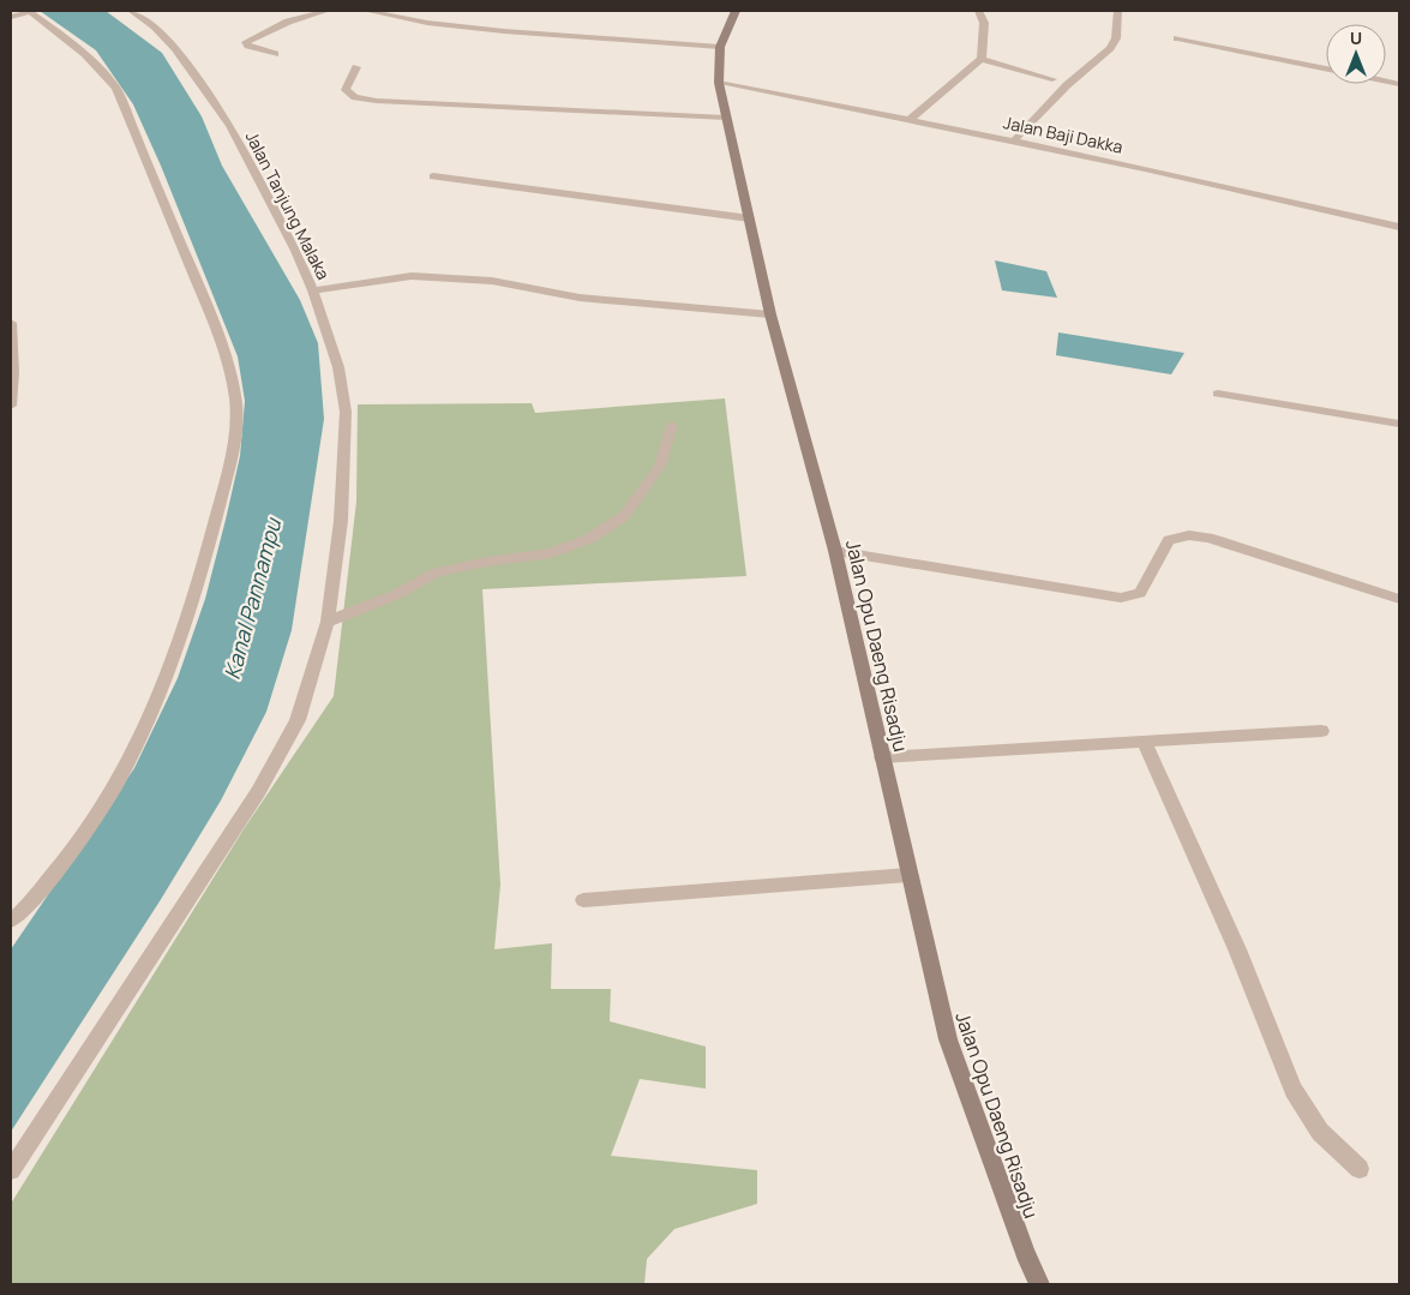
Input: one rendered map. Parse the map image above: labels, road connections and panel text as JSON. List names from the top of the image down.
{
  "streets": {
    "main road": ["Jalan Opu Daeng Risadju"],
    "street": ["Jalan Baji Dakka", "Jalan Tanjung Malaka"]
  },
  "crossings": [
    ["Jalan Baji Dakka", "Jalan Opu Daeng Risadju"]
  ],
  "water": ["Kanal Pannampu"],
  "north": "top"
}
